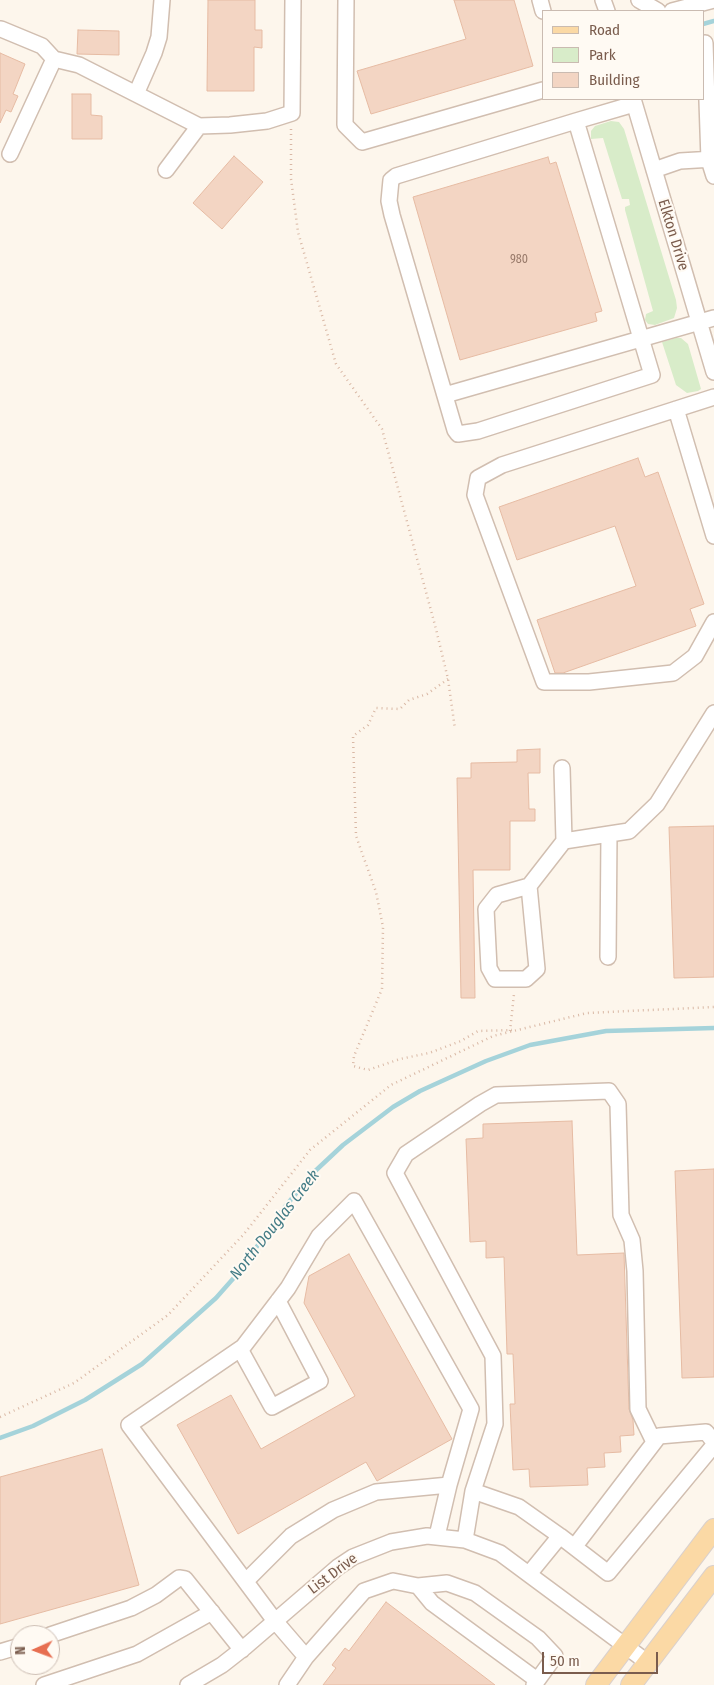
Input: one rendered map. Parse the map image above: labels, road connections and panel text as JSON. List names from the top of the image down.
{
  "streets": {
    "street": ["Elkton Drive", "List Drive"]
  },
  "water": ["North Douglas Creek"],
  "house_numbers": ["980"],
  "legend": ["Road", "Park", "Building"],
  "scale_bar": "50 m",
  "north": "left"
}
